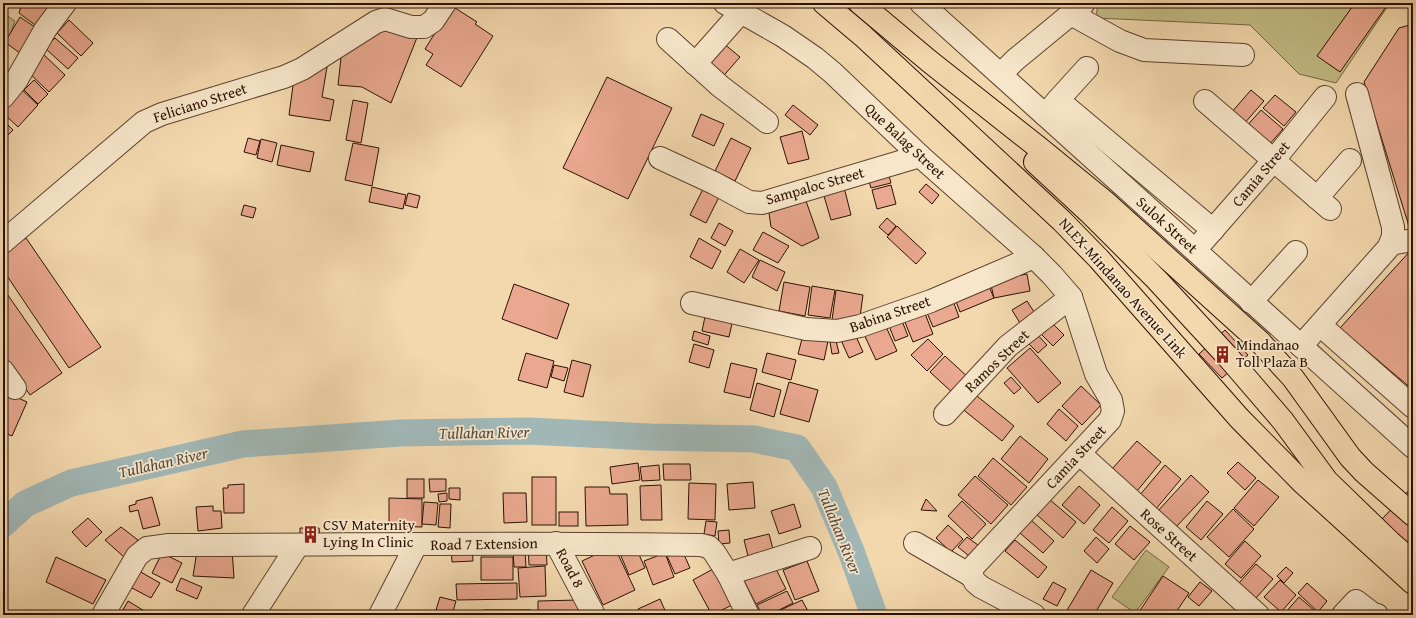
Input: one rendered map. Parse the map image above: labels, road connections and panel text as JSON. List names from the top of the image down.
{
  "streets": {
    "highway": ["NLEX-Mindanao Avenue Link"],
    "street": [
      "Feliciano Street",
      "Que Balag Street",
      "Camia Street",
      "Sampaloc Street",
      "Sulok Street",
      "Babina Street",
      "Ramos Street",
      "Rose Street",
      "Road 7 Extension",
      "Road 8"
    ]
  },
  "crossings": [
    ["Que Balag Street", "Camia Street"],
    ["Que Balag Street", "Sampaloc Street"],
    ["Que Balag Street", "Babina Street"],
    ["Que Balag Street", "Ramos Street"],
    ["Camia Street", "Sulok Street"],
    ["Camia Street", "Ramos Street"],
    ["Camia Street", "Rose Street"],
    ["Road 7 Extension", "Road 8"]
  ],
  "water": ["Tullahan River"],
  "places": {
    "building": ["Mindanao Toll Plaza B", "CSV Maternity Lying In Clinic"]
  }
}
